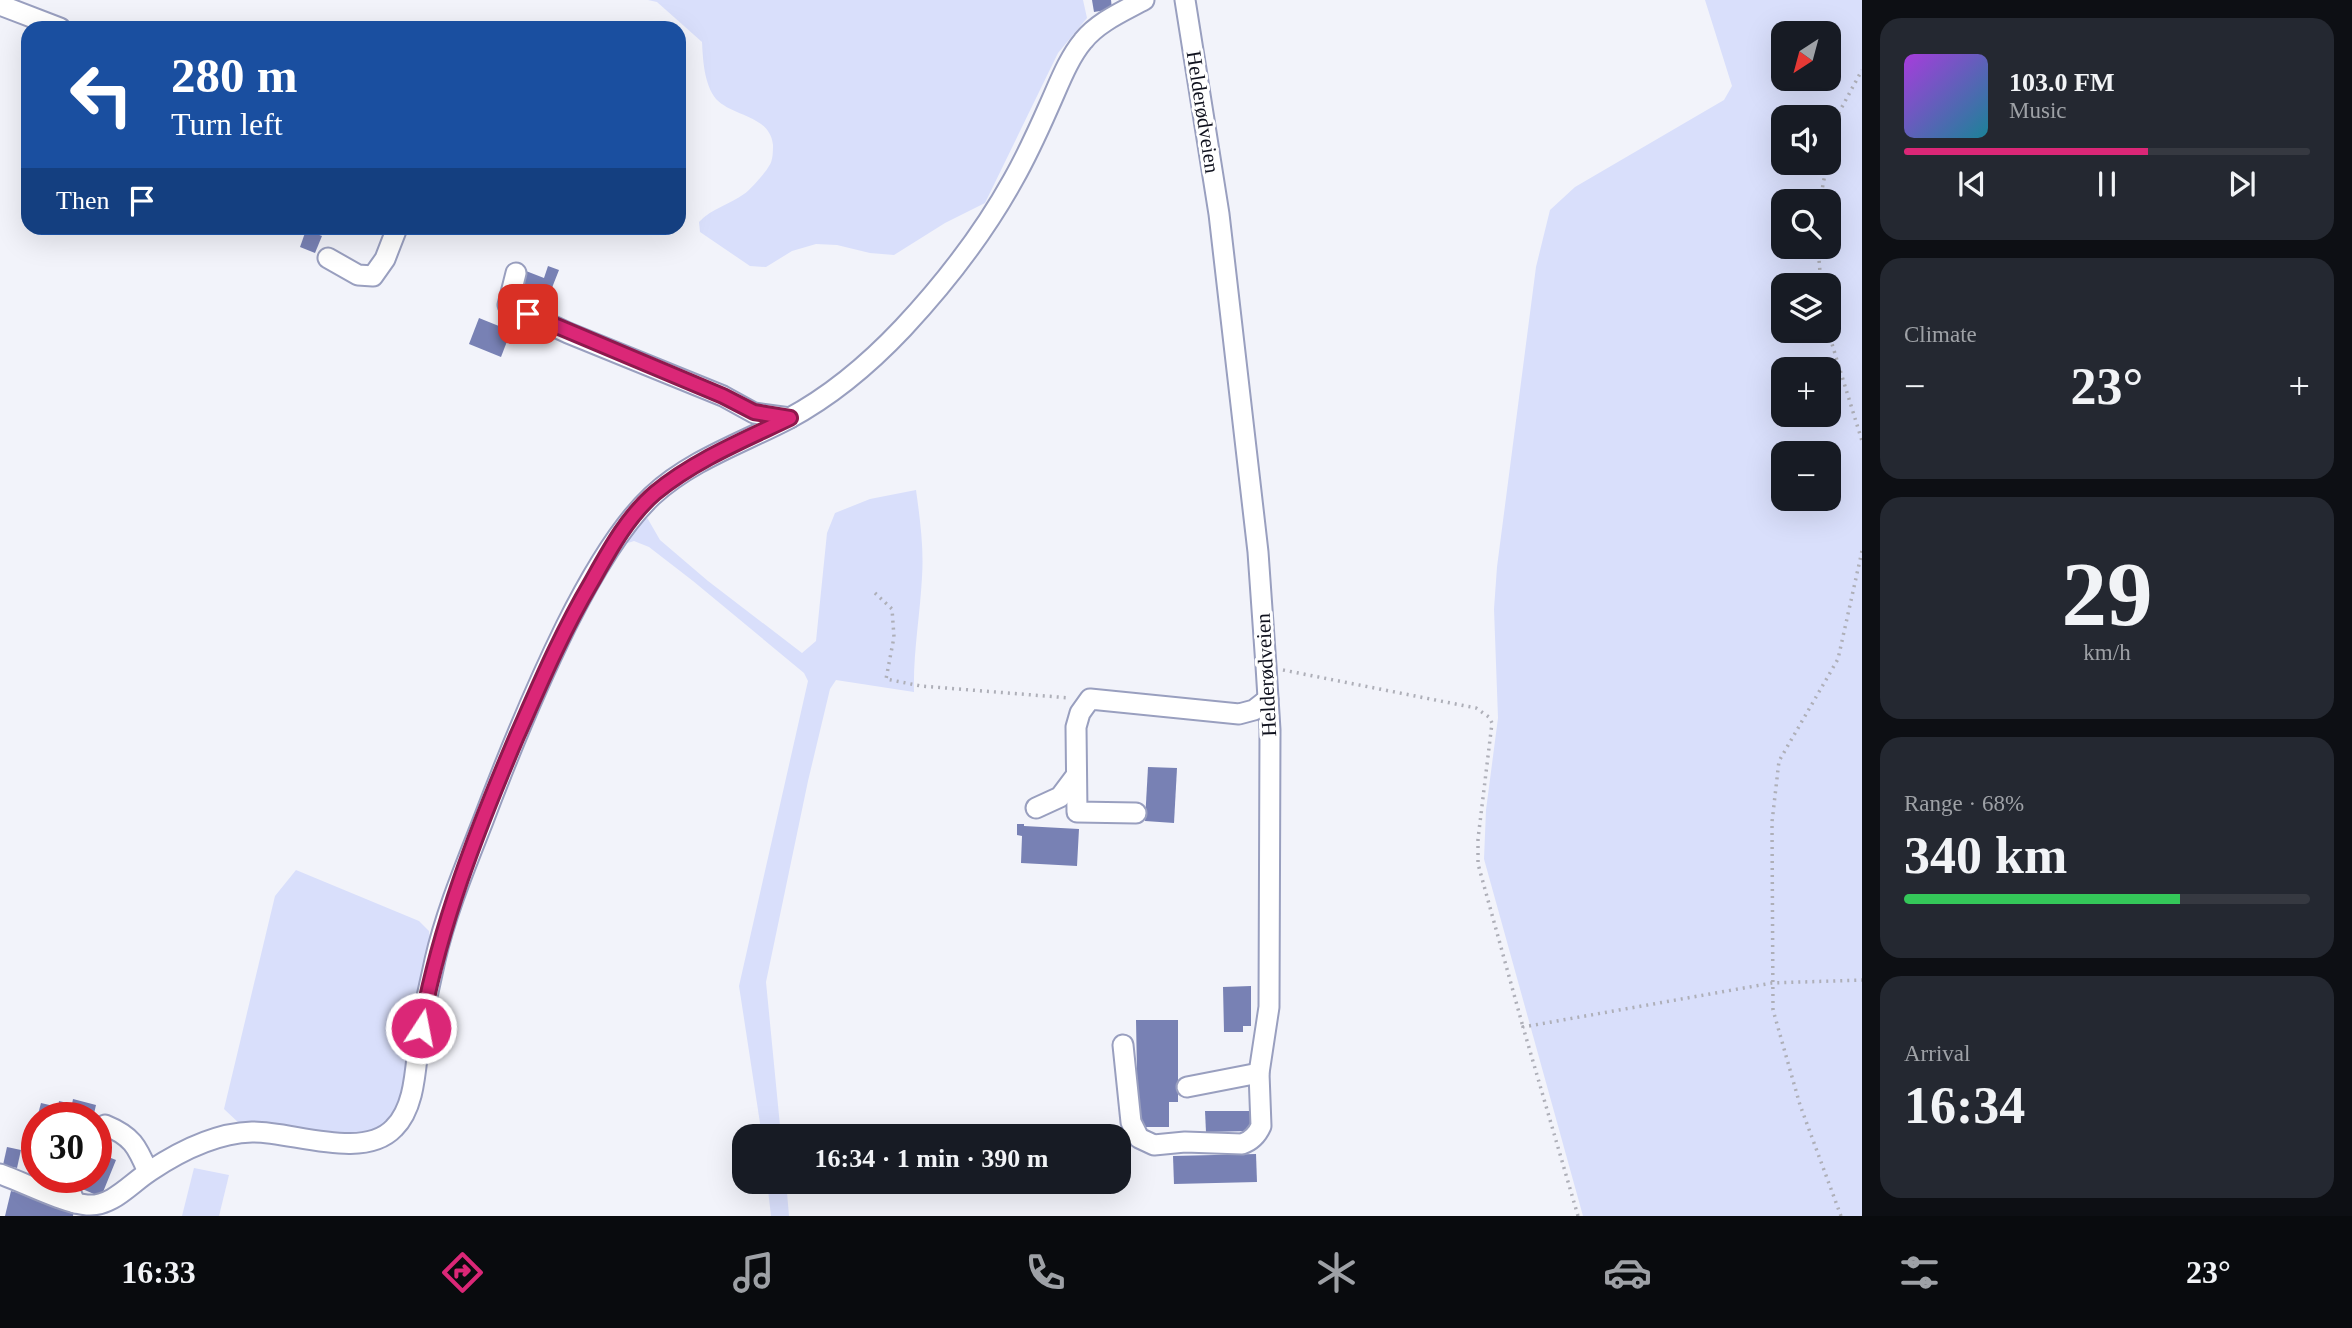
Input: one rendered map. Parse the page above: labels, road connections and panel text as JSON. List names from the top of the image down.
{
  "streets": {
    "street": ["Helderødveien"]
  },
  "north": "bottom left",
  "page": {
    "map_buttons": ["+", "−"],
    "turn": ["280 m", "Turn left"],
    "song": ["103.0 FM", "Music"],
    "then": "Then",
    "tile": [
      "Climate",
      ["29", "km/h"],
      ["Range · 68%", "340 km"],
      ["Arrival", "16:34"]
    ],
    "heat": ["−", "23°", "+"],
    "limit": "30",
    "trip": "16:34 · 1 min · 390 m",
    "tabs": ["16:33", "23°"]
  }
}
